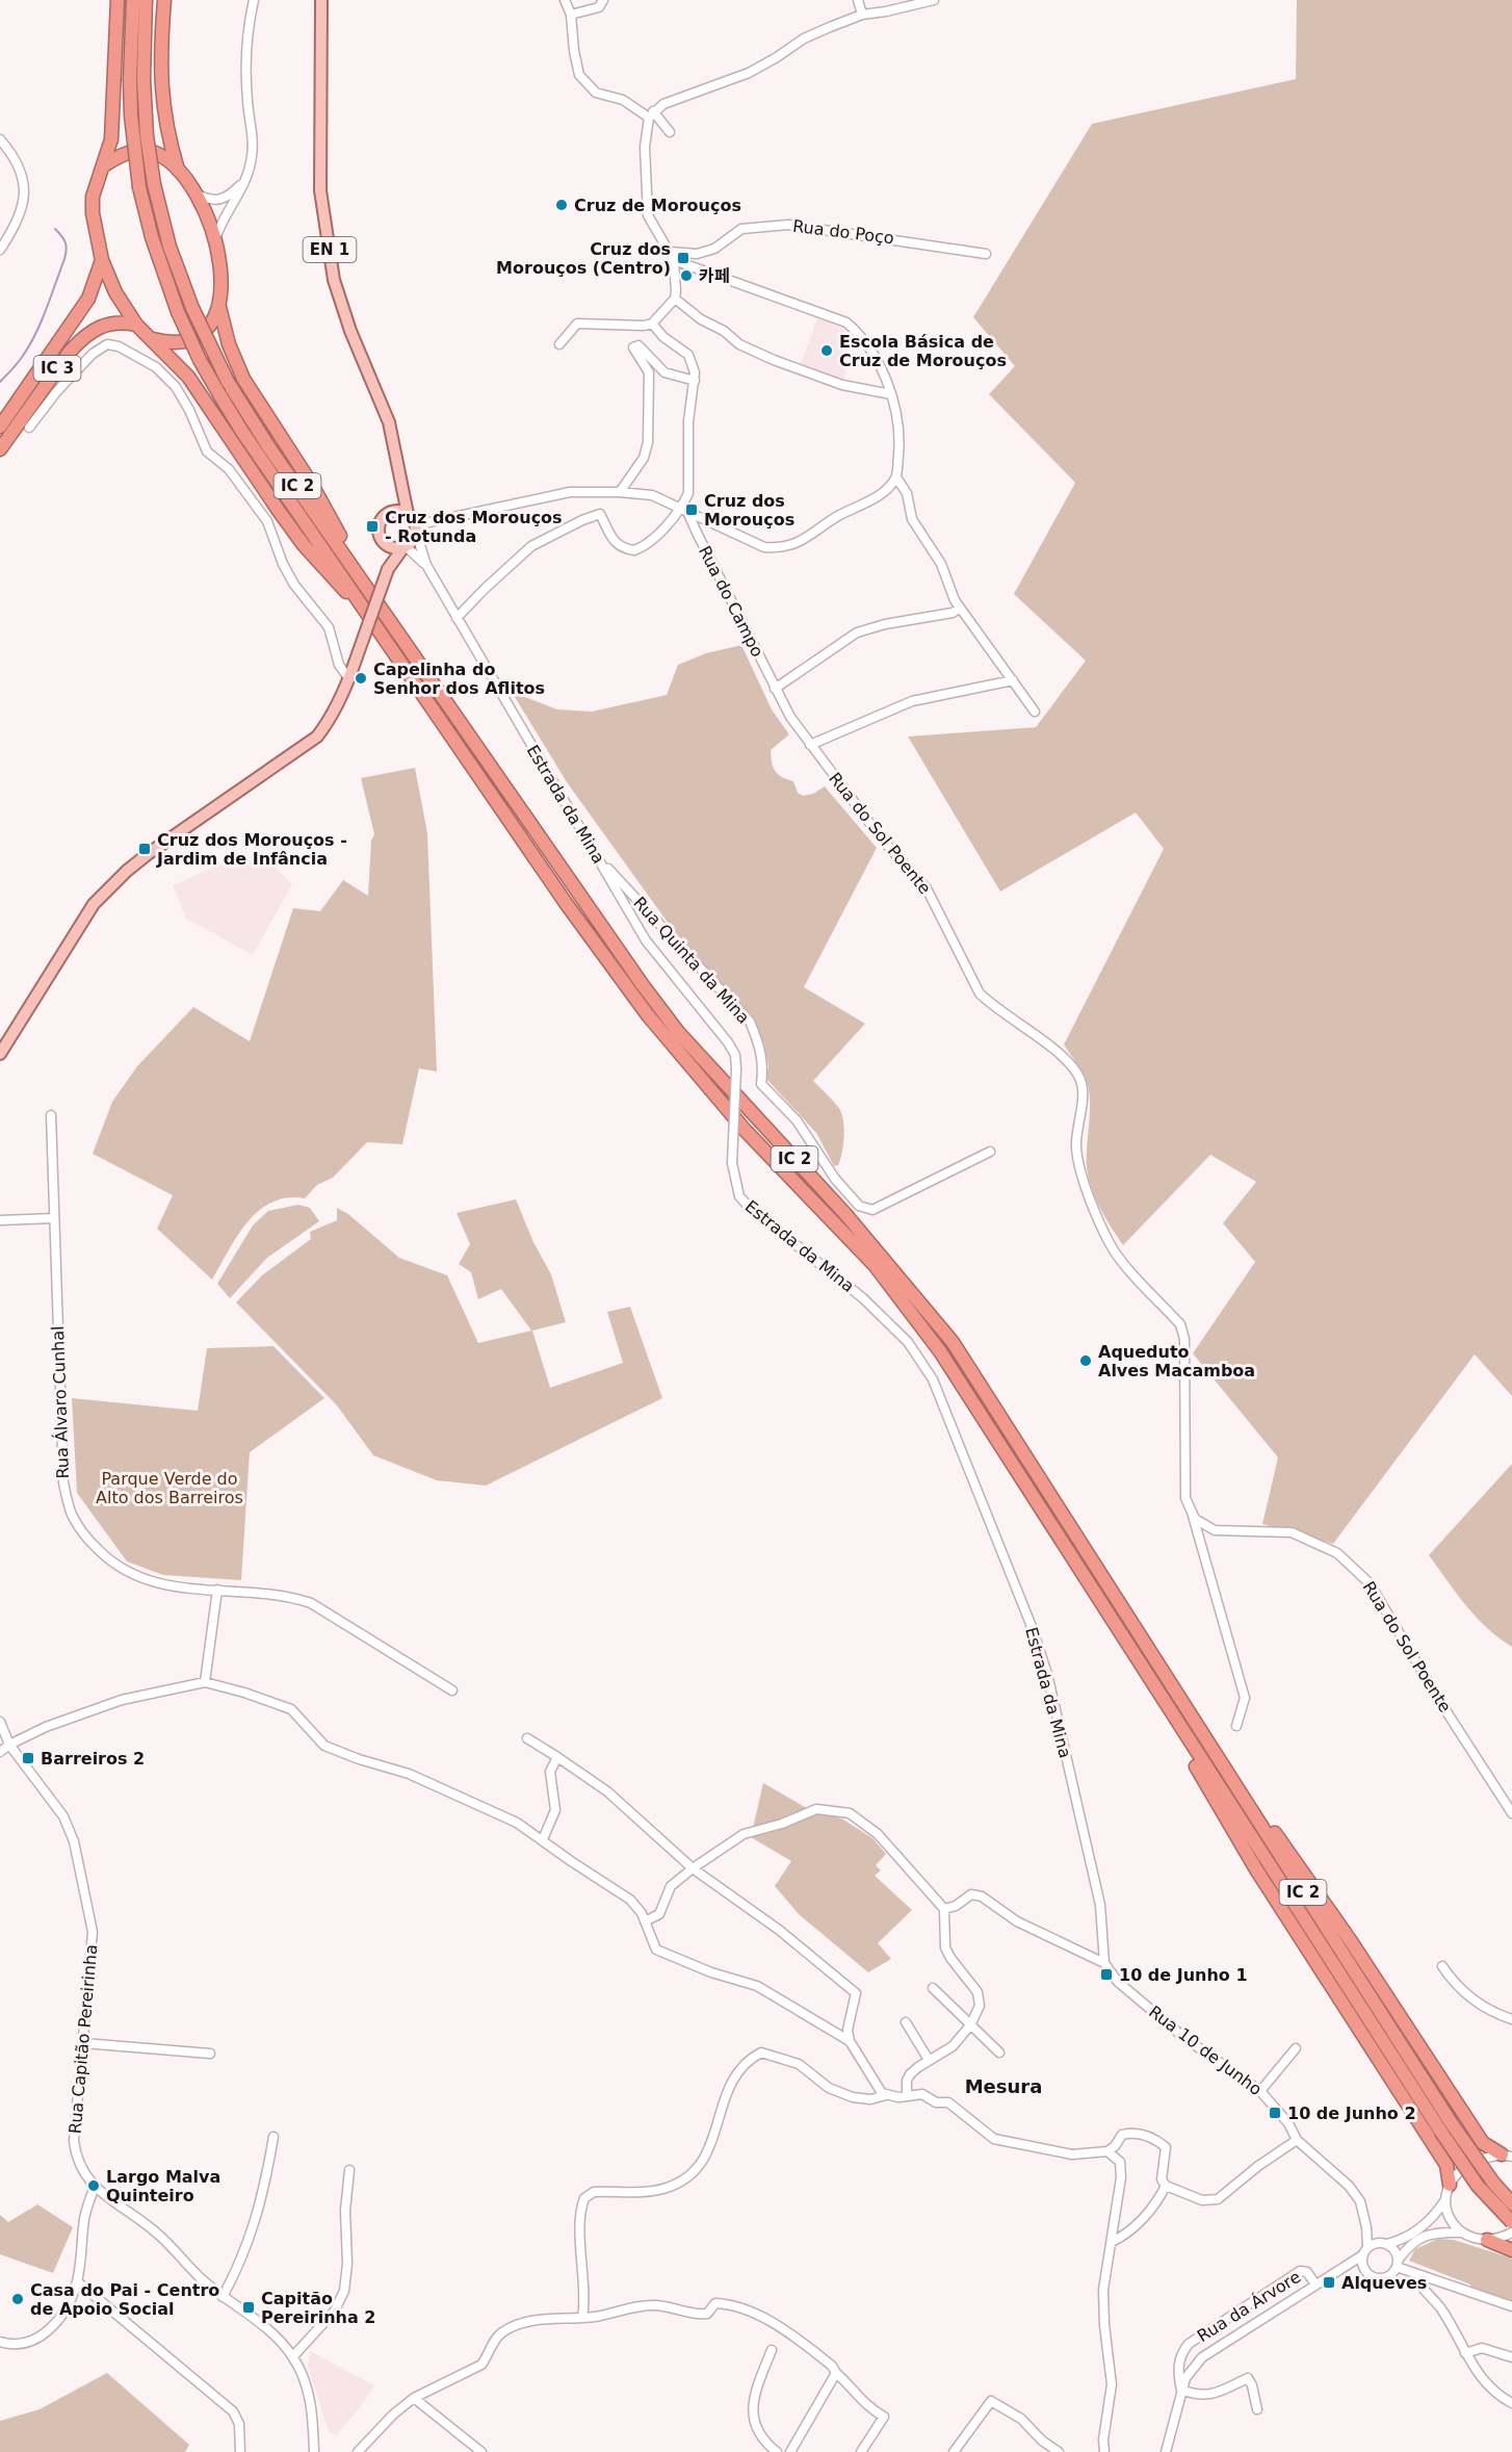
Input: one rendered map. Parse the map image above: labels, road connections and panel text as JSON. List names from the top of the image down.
{
  "streets": {
    "highway": ["IC 3", "IC 2"],
    "main road": ["EN 1"],
    "street": [
      "Rua do Poço",
      "Rua do Campo",
      "Estrada da Mina",
      "Rua do Sol Poente",
      "Rua Quinta da Mina",
      "Rua Álvaro Cunhal",
      "Rua Capitão Pereirinha",
      "Rua 10 de Junho",
      "Rua da Árvore"
    ]
  },
  "crossings": [
    ["EN 1", "Estrada da Mina"],
    ["Rua do Campo", "Rua do Sol Poente"],
    ["Estrada da Mina", "Rua Quinta da Mina"],
    ["Estrada da Mina", "Rua 10 de Junho"]
  ],
  "districts": ["Mesura"],
  "parks": ["Parque Verde do Alto dos Barreiros"],
  "places": {
    "other": [
      "Cruz de Morouços",
      "카페",
      "Escola Básica de Cruz de Morouços",
      "Capelinha do Senhor dos Aflitos",
      "Aqueduto Alves Macamboa",
      "Largo Malva Quinteiro",
      "Casa do Pai - Centro de Apoio Social"
    ],
    "transit": [
      "Cruz dos Morouços (Centro)",
      "Cruz dos Morouços",
      "Cruz dos Morouços - Rotunda",
      "Cruz dos Morouços - Jardim de Infância",
      "Barreiros 2",
      "10 de Junho 1",
      "10 de Junho 2",
      "Alqueves",
      "Capitão Pereirinha 2"
    ]
  }
}
